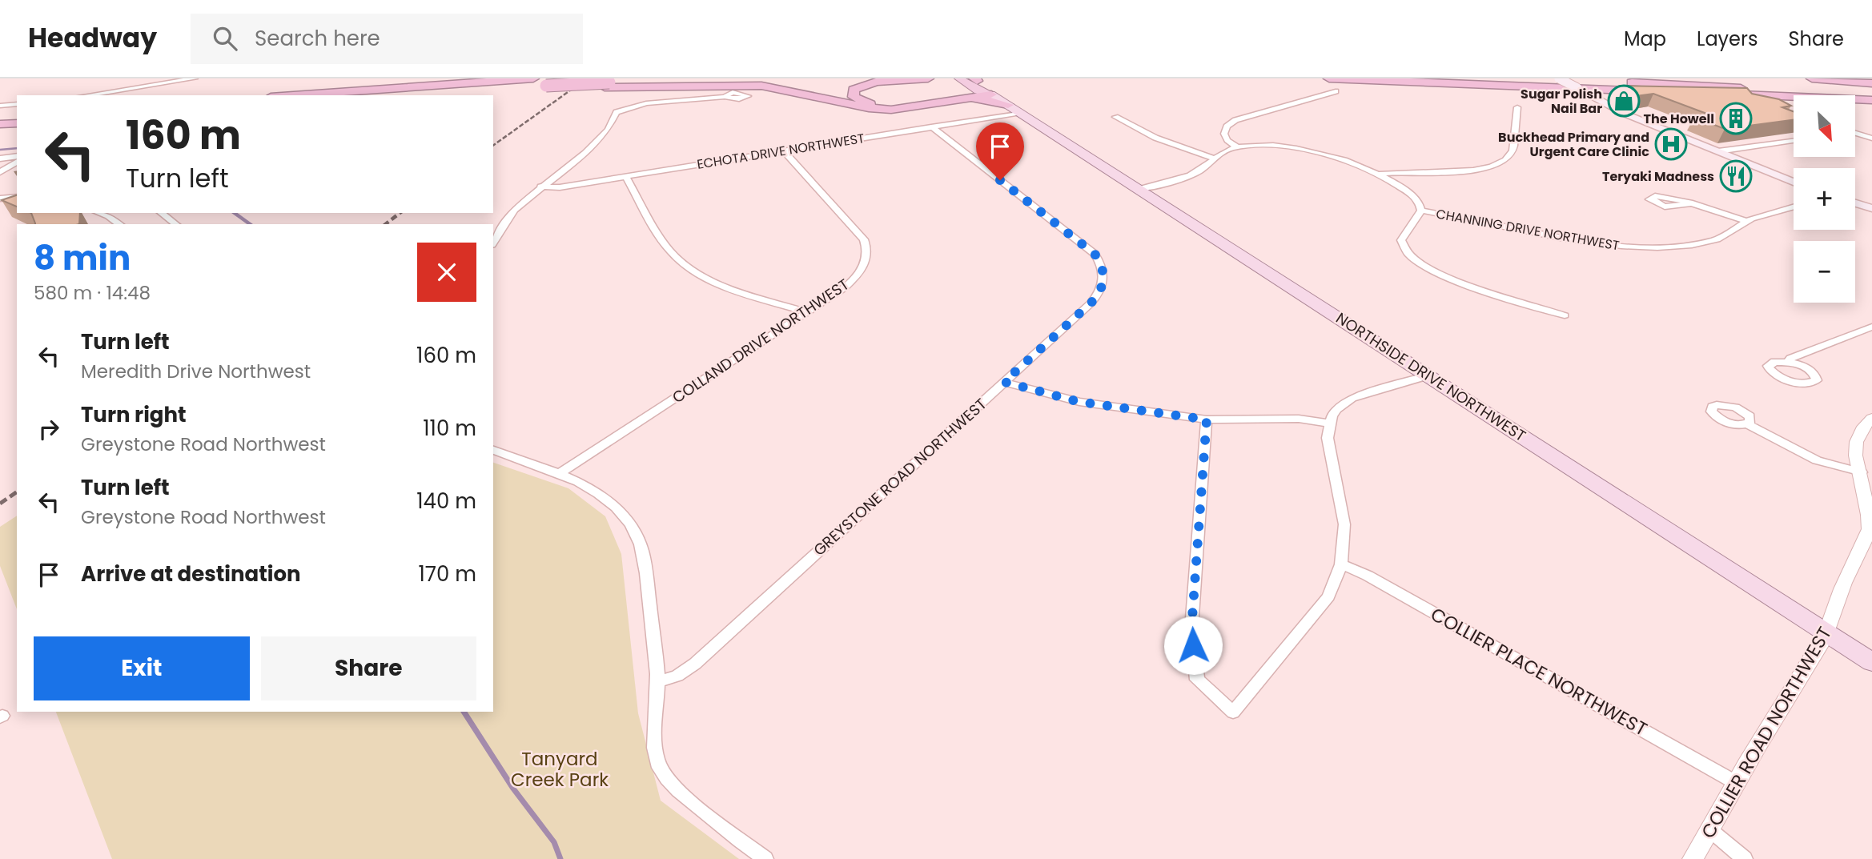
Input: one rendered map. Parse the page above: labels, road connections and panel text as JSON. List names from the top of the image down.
{
  "streets": {
    "main road": ["NORTHSIDE DRIVE NORTHWEST"],
    "street": [
      "ECHOTA DRIVE NORTHWEST",
      "CHANNING DRIVE NORTHWEST",
      "COLLAND DRIVE NORTHWEST",
      "GREYSTONE ROAD NORTHWEST",
      "COLLIER PLACE NORTHWEST",
      "COLLIER ROAD NORTHWEST"
    ]
  },
  "crossings": [
    ["ECHOTA DRIVE NORTHWEST", "COLLAND DRIVE NORTHWEST"],
    ["ECHOTA DRIVE NORTHWEST", "NORTHSIDE DRIVE NORTHWEST"],
    ["ECHOTA DRIVE NORTHWEST", "GREYSTONE ROAD NORTHWEST"],
    ["CHANNING DRIVE NORTHWEST", "NORTHSIDE DRIVE NORTHWEST"],
    ["NORTHSIDE DRIVE NORTHWEST", "COLLIER ROAD NORTHWEST"],
    ["COLLIER PLACE NORTHWEST", "COLLIER ROAD NORTHWEST"]
  ],
  "parks": ["Tanyard Creek Park"],
  "places": {
    "shop": ["Sugar Polish Nail Bar"],
    "building": ["The Howell"],
    "hospital": ["Buckhead Primary and Urgent Care Clinic"],
    "restaurant": ["Teryaki Madness"]
  },
  "north": "bottom right",
  "page": {
    "header": "Headway",
    "search": "Search here",
    "nav": ["Map", "Layers", "Share"],
    "map_buttons": ["+", "−"],
    "turn": ["160 m", "Turn left"],
    "heading": ["8 min", "580 m · 14:48"],
    "list": [
      {
        "name": "Turn left",
        "note": "Meredith Drive Northwest",
        "value": "160 m"
      },
      {
        "name": "Turn right",
        "note": "Greystone Road Northwest",
        "value": "110 m"
      },
      {
        "name": "Turn left",
        "note": "Greystone Road Northwest",
        "value": "140 m"
      },
      {
        "name": "Arrive at destination",
        "value": "170 m"
      }
    ],
    "buttons": ["Exit", "Share"]
  }
}
